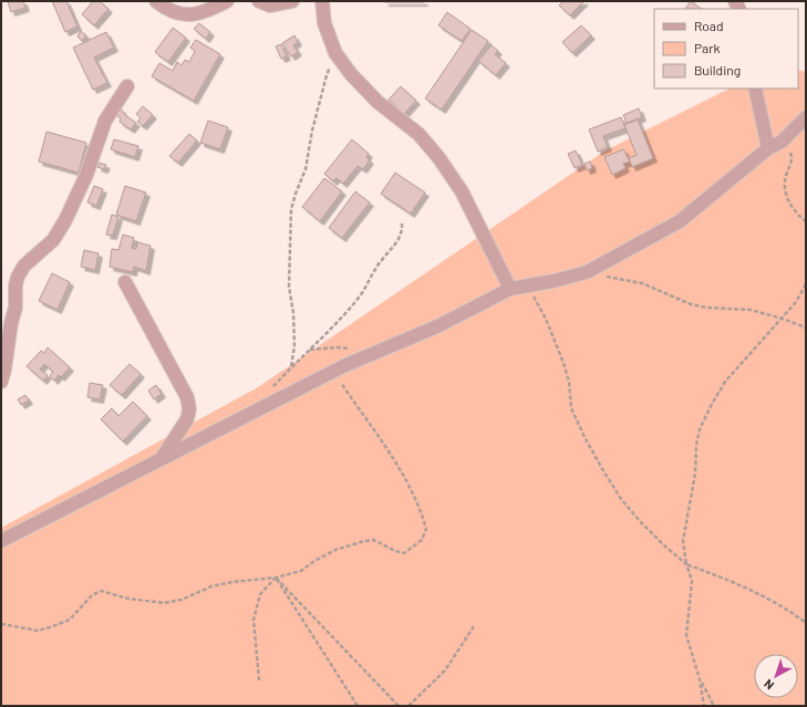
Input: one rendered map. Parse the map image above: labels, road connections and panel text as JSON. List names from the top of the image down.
{
  "legend": ["Road", "Park", "Building"],
  "north": "bottom left"
}
